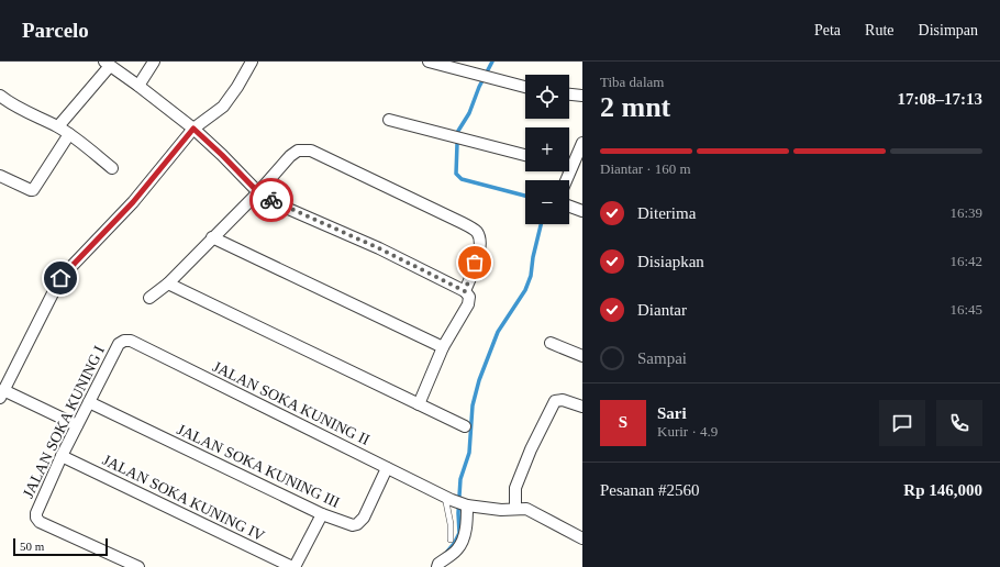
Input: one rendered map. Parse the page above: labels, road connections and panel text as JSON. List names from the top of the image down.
{
  "streets": {
    "street": [
      "JALAN SOKA KUNING II",
      "JALAN SOKA KUNING I",
      "JALAN SOKA KUNING III",
      "JALAN SOKA KUNING IV"
    ]
  },
  "crossings": [
    ["JALAN SOKA KUNING II", "JALAN SOKA KUNING I"],
    ["JALAN SOKA KUNING II", "JALAN SOKA KUNING III"],
    ["JALAN SOKA KUNING I", "JALAN SOKA KUNING III"],
    ["JALAN SOKA KUNING I", "JALAN SOKA KUNING IV"]
  ],
  "scale_bar": "50 m",
  "page": {
    "header": "Parcelo",
    "nav": ["Peta", "Rute", "Disimpan"],
    "heading": ["2 mnt", "Tiba dalam", "17:08–17:13"],
    "panel": [
      "Sari",
      "Kurir · 4.9",
      "Pesanan #2560",
      "Rp 146,000"
    ],
    "map_buttons": ["+", "−"],
    "bar": "Diantar · 160 m",
    "list": [
      ["Diterima", "16:39"],
      ["Disiapkan", "16:42"],
      ["Diantar", "16:45"],
      "Sampai"
    ],
    "round": "S",
    "scale": "50 m"
  }
}
